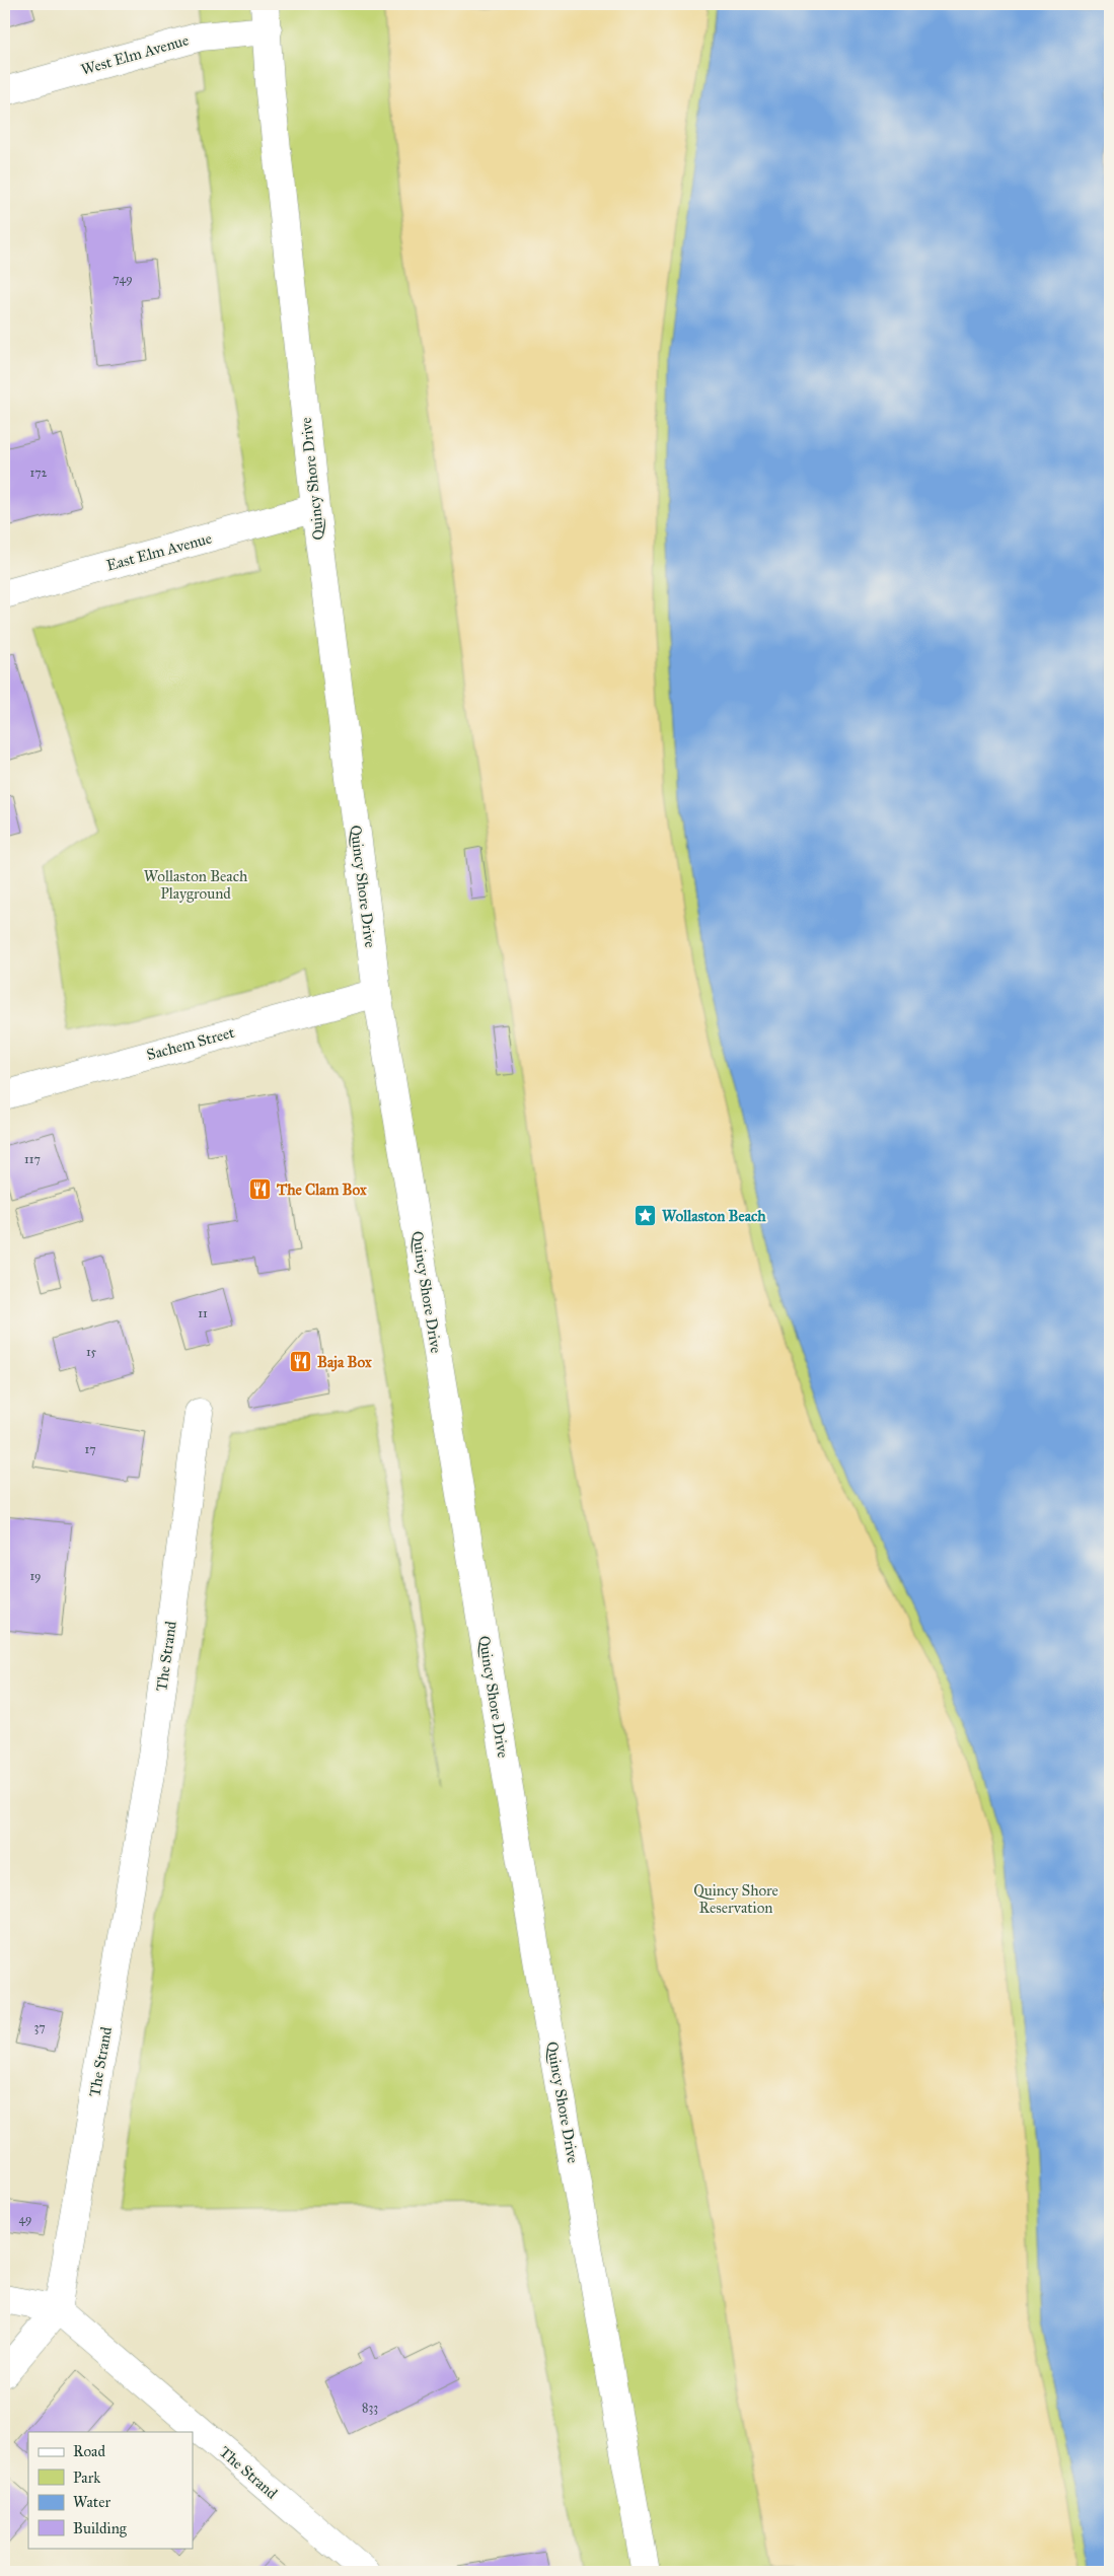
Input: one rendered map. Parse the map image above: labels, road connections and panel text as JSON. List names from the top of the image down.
{
  "streets": {
    "main road": [
      "West Elm Avenue",
      "Quincy Shore Drive",
      "East Elm Avenue",
      "Sachem Street",
      "The Strand"
    ]
  },
  "crossings": [
    ["West Elm Avenue", "Quincy Shore Drive"],
    ["Quincy Shore Drive", "East Elm Avenue"],
    ["Quincy Shore Drive", "Sachem Street"]
  ],
  "parks": ["Wollaston Beach Playground", "Quincy Shore Reservation"],
  "places": {
    "restaurant": ["The Clam Box", "Baja Box"],
    "place": ["Wollaston Beach"]
  },
  "house_numbers": [
    "749",
    "172",
    "117",
    "11",
    "15",
    "17",
    "19",
    "37",
    "49",
    "833"
  ],
  "legend": [
    "Road",
    "Park",
    "Water",
    "Building"
  ]
}
